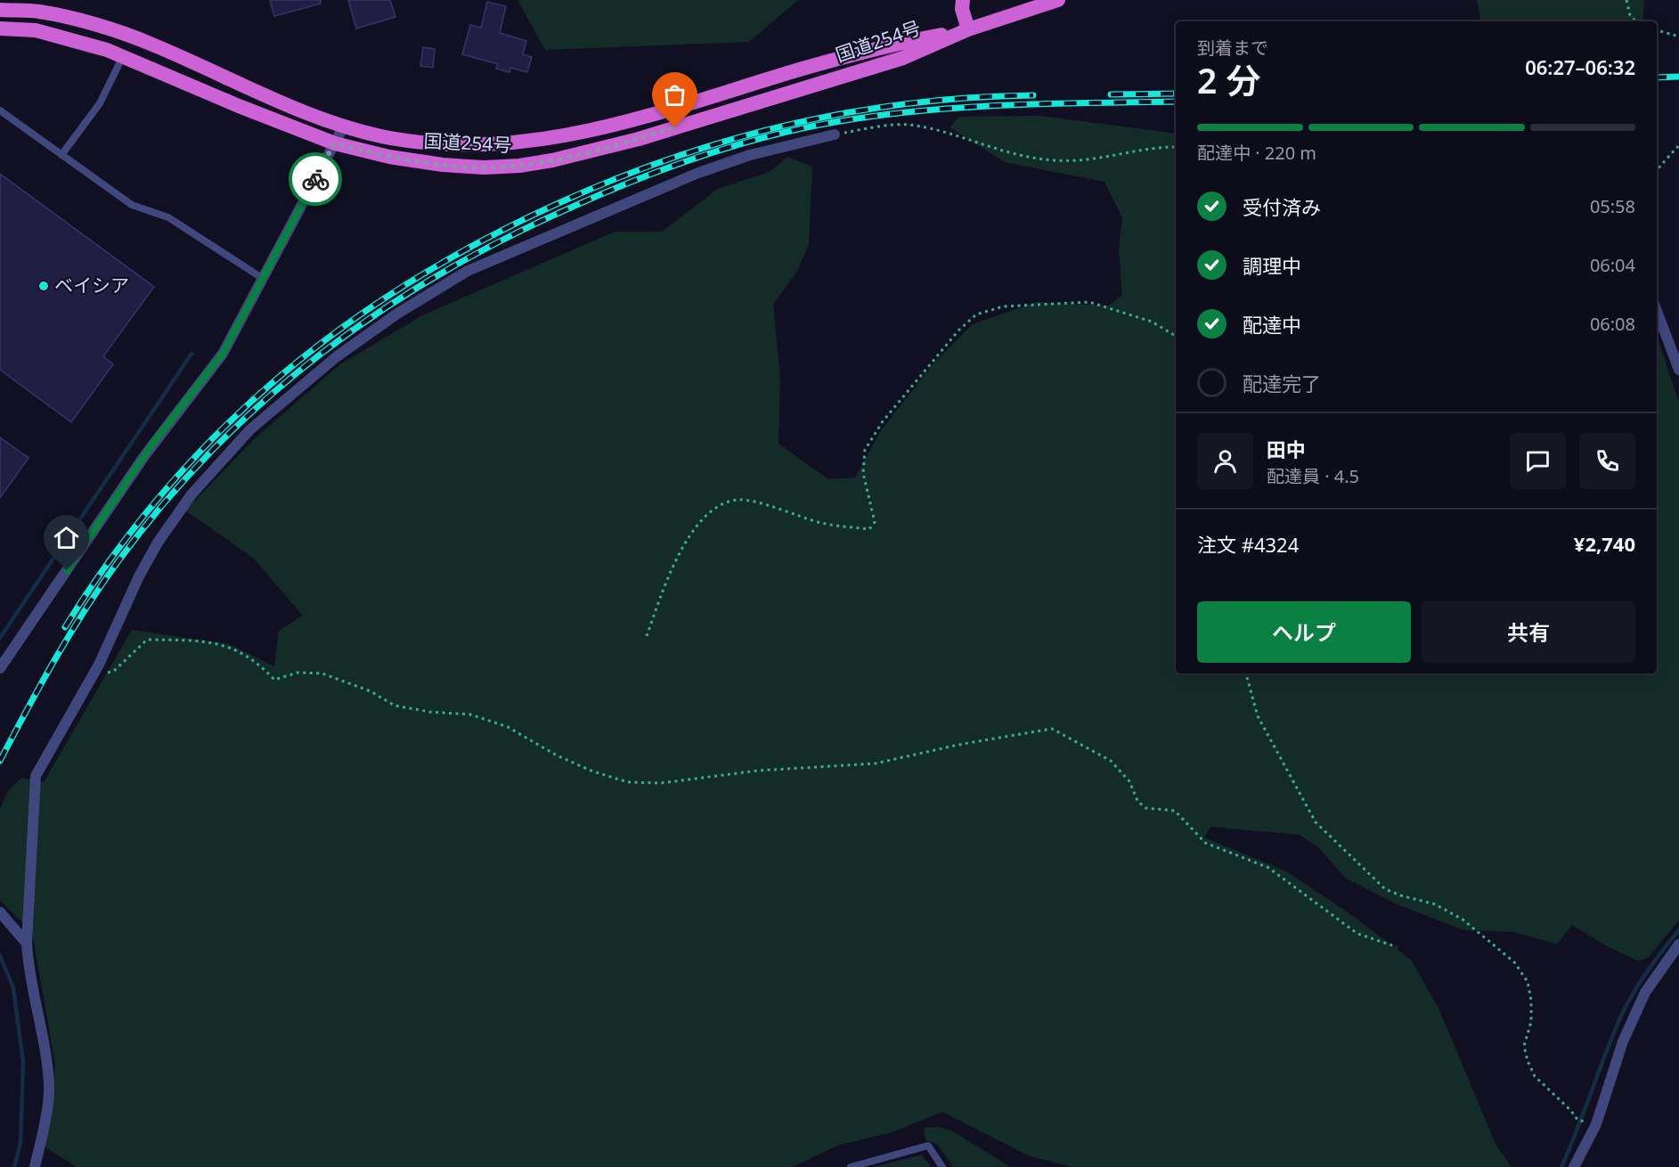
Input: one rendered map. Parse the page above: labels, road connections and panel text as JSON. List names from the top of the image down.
{
  "streets": {
    "highway": ["国道254号"]
  },
  "places": ["ベイシア"],
  "page": {
    "heading": ["2 分", "到着まで", "06:27–06:32"],
    "panel": [
      "田中",
      "配達員 · 4.5",
      "注文 #4324",
      "¥2,740"
    ],
    "bar": "配達中 · 220 m",
    "list": [
      ["受付済み", "05:58"],
      ["調理中", "06:04"],
      ["配達中", "06:08"],
      "配達完了"
    ],
    "buttons": ["ヘルプ", "共有"]
  }
}
